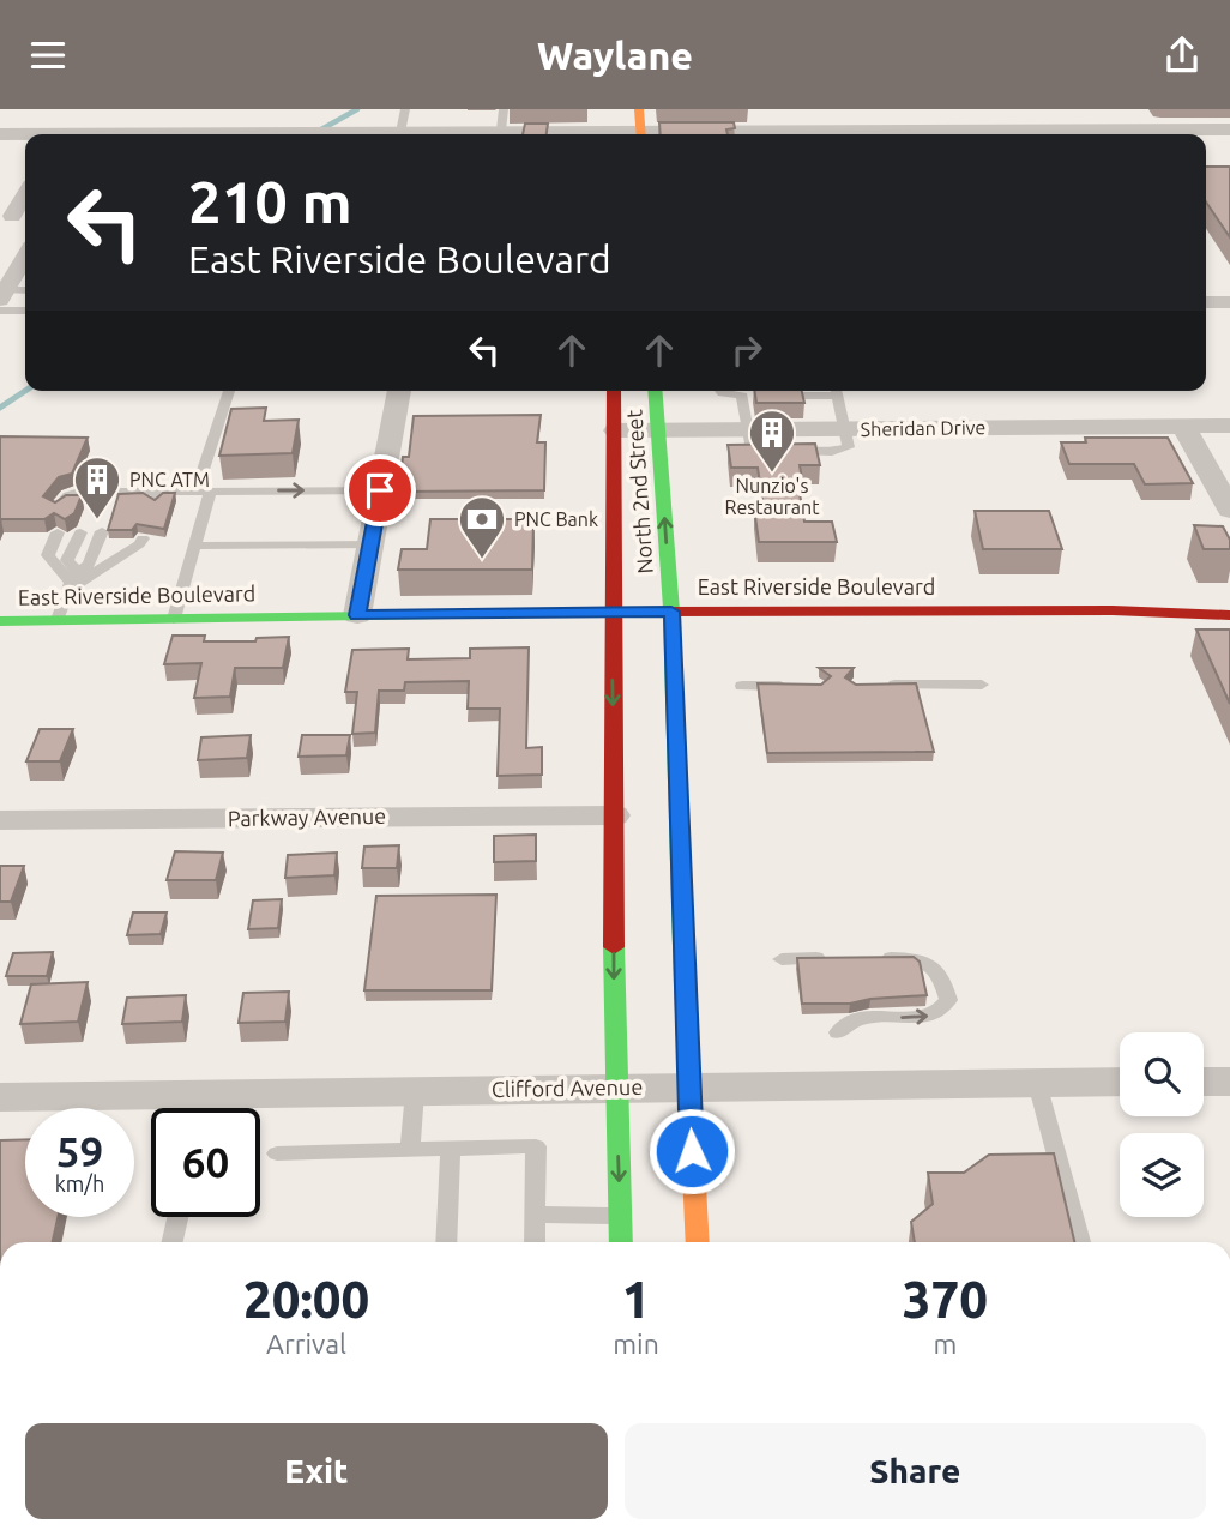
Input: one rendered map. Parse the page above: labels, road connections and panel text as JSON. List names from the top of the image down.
{
  "streets": {
    "main road": ["North 2nd Street", "East Riverside Boulevard"],
    "street": ["Sheridan Drive", "Parkway Avenue", "Clifford Avenue"]
  },
  "crossings": [
    ["Sheridan Drive", "North 2nd Street"],
    ["North 2nd Street", "East Riverside Boulevard"],
    ["North 2nd Street", "Parkway Avenue"],
    ["North 2nd Street", "Clifford Avenue"]
  ],
  "places": {
    "building": ["Nunzio's Restaurant", "PNC ATM"],
    "bank": ["PNC Bank"]
  },
  "page": {
    "header": "Waylane",
    "turn": ["210 m", "East Riverside Boulevard"],
    "speed": "59 km/h",
    "limit": "60",
    "eta": [
      "20:00",
      "Arrival",
      "1",
      "min",
      "370",
      "m"
    ],
    "buttons": ["Exit", "Share"]
  }
}
